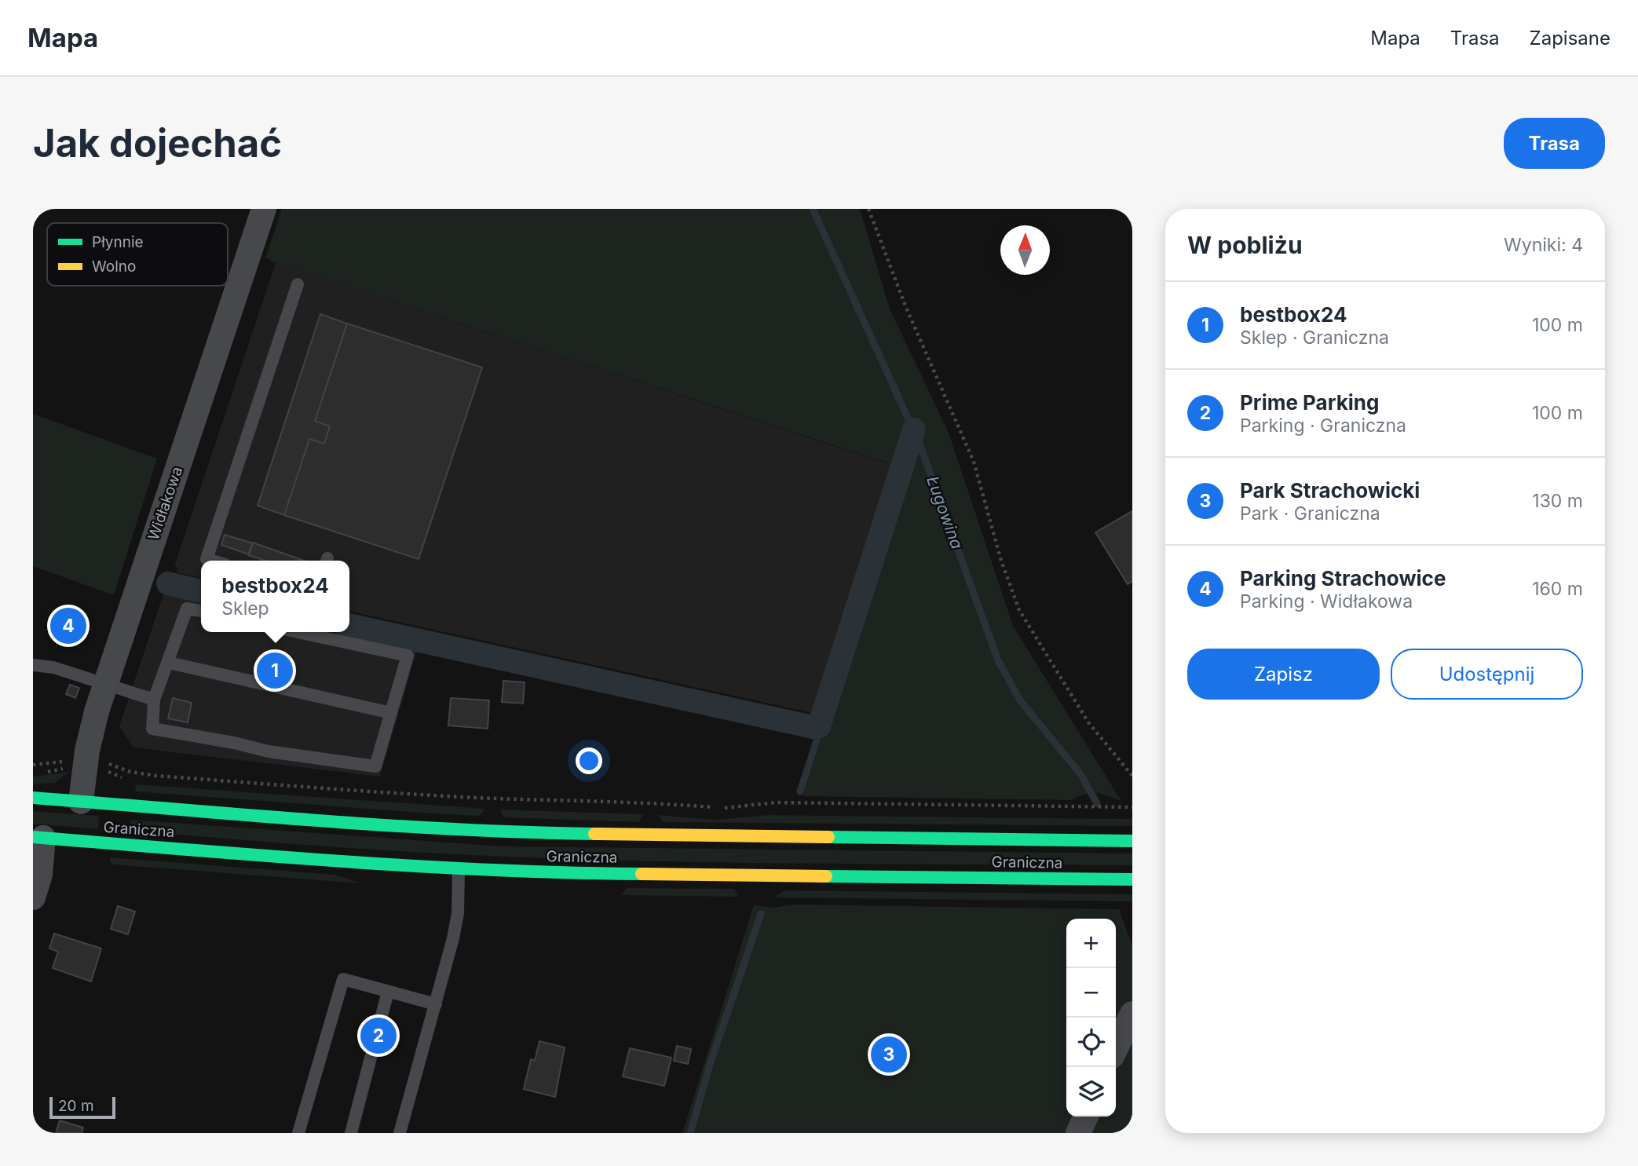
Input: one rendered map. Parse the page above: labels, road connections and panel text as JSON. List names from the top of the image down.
{
  "streets": {
    "main road": ["Graniczna"],
    "street": ["Widłakowa"]
  },
  "crossings": [
    ["Widłakowa", "Graniczna"]
  ],
  "water": ["Ługowina"],
  "legend": ["Płynnie", "Wolno"],
  "scale_bar": "20 m",
  "north": "top",
  "page": {
    "header": "Mapa",
    "nav": ["Mapa", "Trasa", "Zapisane"],
    "buttons": [
      "Trasa",
      ["Zapisz", "Udostępnij"]
    ],
    "title": "Jak dojechać",
    "heading": ["W pobliżu", "Wyniki: 4"],
    "list": [
      {
        "mark": "1",
        "name": "bestbox24",
        "note": "Sklep · Graniczna",
        "value": "100 m"
      },
      {
        "mark": "2",
        "name": "Prime Parking",
        "note": "Parking · Graniczna",
        "value": "100 m"
      },
      {
        "mark": "3",
        "name": "Park Strachowicki",
        "note": "Park · Graniczna",
        "value": "130 m"
      },
      {
        "mark": "4",
        "name": "Parking Strachowice",
        "note": "Parking · Widłakowa",
        "value": "160 m"
      }
    ],
    "popup": ["bestbox24", "Sklep"],
    "pins": [
      "4",
      "1",
      "2",
      "3"
    ],
    "map_buttons": ["+", "−"],
    "scale": "20 m"
  }
}
